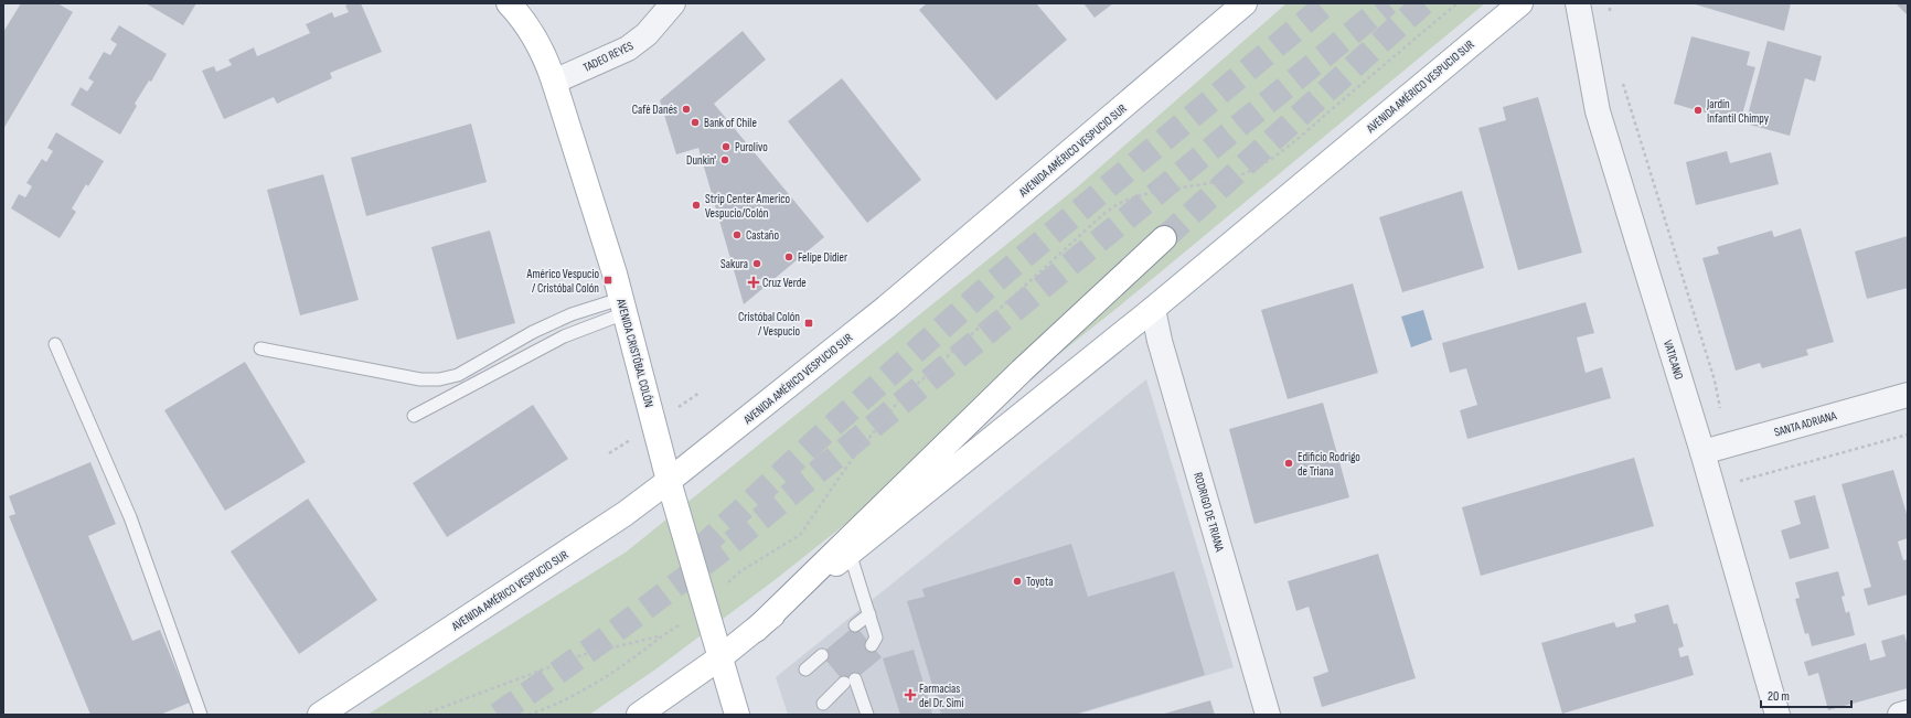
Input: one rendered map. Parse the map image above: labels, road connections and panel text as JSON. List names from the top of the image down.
{
  "streets": {
    "main road": ["AVENIDA AMÉRICO VESPUCIO SUR", "AVENIDA CRISTÓBAL COLÓN"],
    "street": [
      "TADEO REYES",
      "VATICANO",
      "SANTA ADRIANA",
      "RODRIGO DE TRIANA"
    ]
  },
  "crossings": [
    ["TADEO REYES", "AVENIDA CRISTÓBAL COLÓN"],
    ["AVENIDA AMÉRICO VESPUCIO SUR", "AVENIDA CRISTÓBAL COLÓN"],
    ["AVENIDA AMÉRICO VESPUCIO SUR", "RODRIGO DE TRIANA"],
    ["VATICANO", "SANTA ADRIANA"]
  ],
  "places": {
    "other": [
      "Café Danés",
      "Jardín Infantil Chimpy",
      "Bank of Chile",
      "Purolivo",
      "Dunkin'",
      "Strip Center Americo Vespucio/Colón",
      "Castaño",
      "Felipe Didier",
      "Sakura",
      "Edificio Rodrigo de Triana",
      "Toyota"
    ],
    "transit": ["Américo Vespucio / Cristóbal Colón", "Cristóbal Colón / Vespucio"],
    "health": ["Cruz Verde", "Farmacias del Dr. Simi"]
  },
  "scale_bar": "20 m"
}
